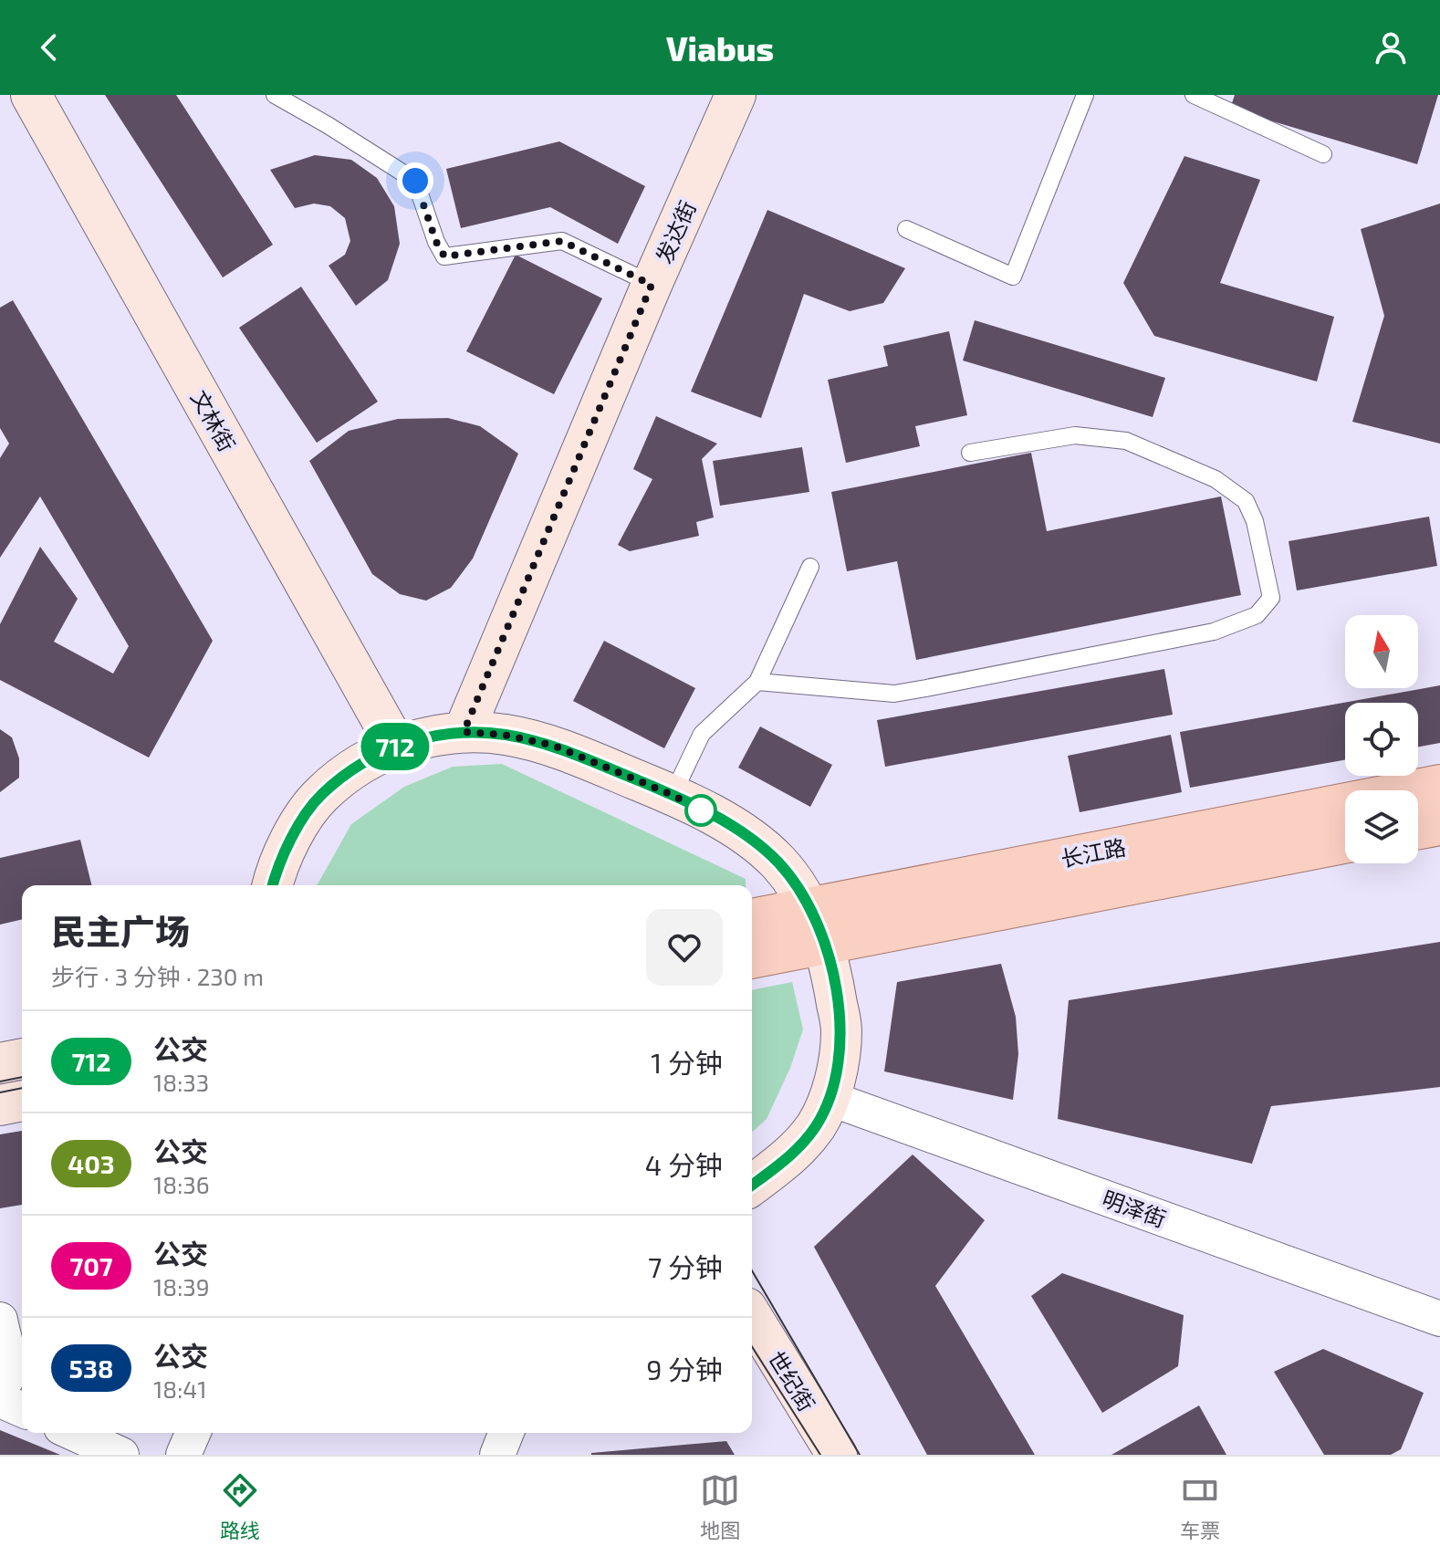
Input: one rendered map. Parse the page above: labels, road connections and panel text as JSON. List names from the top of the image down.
{
  "streets": {
    "main road": ["长江路"],
    "street": [
      "发达街",
      "文林街",
      "明泽街",
      "世纪街"
    ]
  },
  "lines": ["bus line 712"],
  "north": "top",
  "page": {
    "header": "Viabus",
    "on_map": "712",
    "heading": ["民主广场", "步行 · 3 分钟 · 230 m"],
    "list": [
      {
        "mark": "712",
        "name": "公交",
        "note": "18:33",
        "value": "1 分钟"
      },
      {
        "mark": "403",
        "name": "公交",
        "note": "18:36",
        "value": "4 分钟"
      },
      {
        "mark": "707",
        "name": "公交",
        "note": "18:39",
        "value": "7 分钟"
      },
      {
        "mark": "538",
        "name": "公交",
        "note": "18:41",
        "value": "9 分钟"
      }
    ],
    "tabs": ["路线", "地图", "车票"]
  }
}
